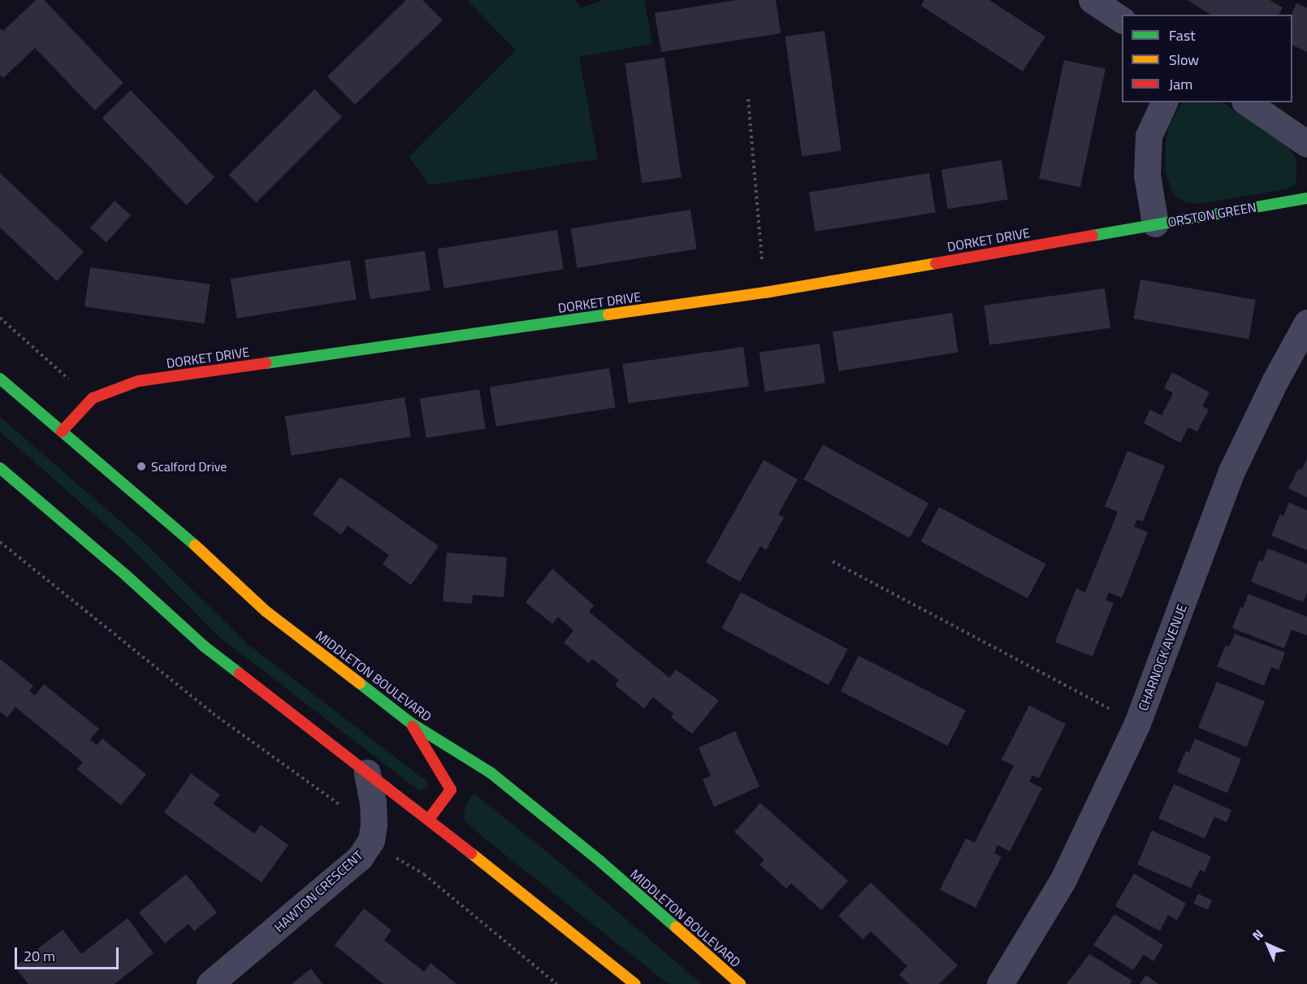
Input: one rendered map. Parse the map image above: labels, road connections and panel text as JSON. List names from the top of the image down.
{
  "streets": {
    "main road": ["ORSTON GREEN", "DORKET DRIVE", "MIDDLETON BOULEVARD"],
    "street": ["CHARNOCK AVENUE", "HAWTON CRESCENT"]
  },
  "crossings": [
    ["ORSTON GREEN", "DORKET DRIVE"],
    ["DORKET DRIVE", "MIDDLETON BOULEVARD"]
  ],
  "places": ["Scalford Drive"],
  "legend": ["Fast", "Slow", "Jam"],
  "scale_bar": "20 m",
  "north": "top left"
}
